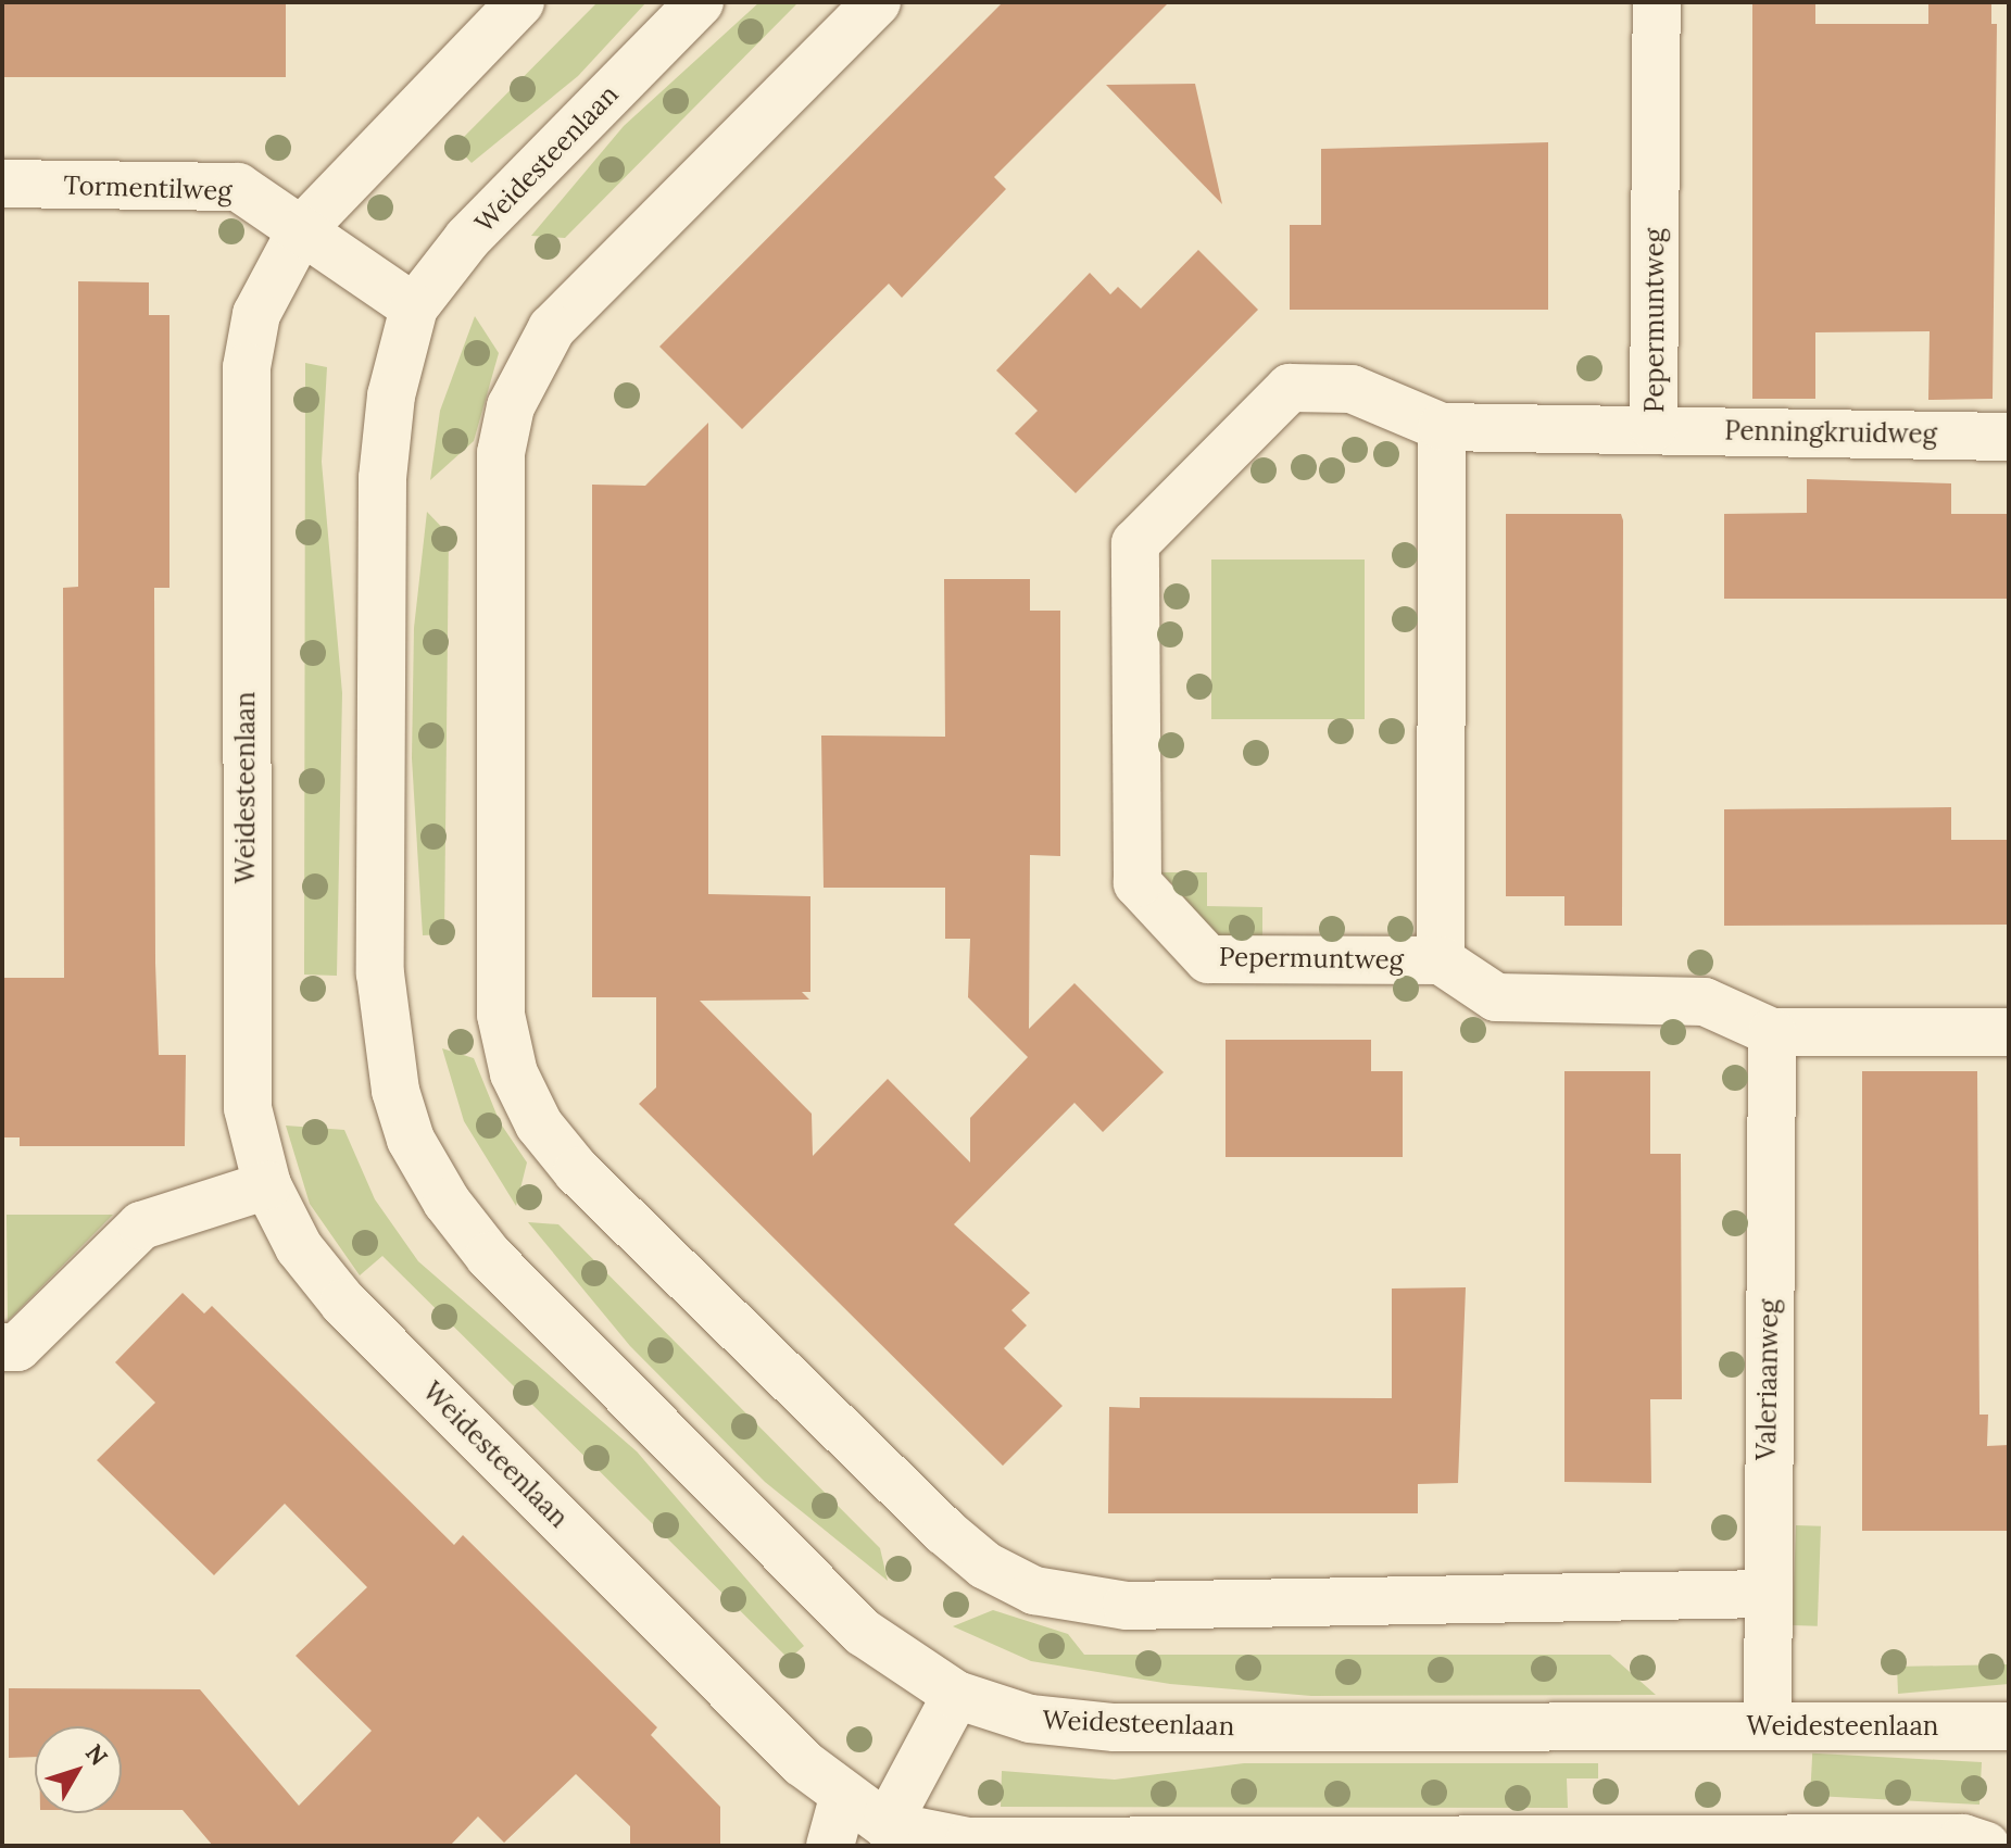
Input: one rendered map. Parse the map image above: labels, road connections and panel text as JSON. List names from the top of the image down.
{
  "streets": {
    "street": [
      "Weidesteenlaan",
      "Tormentilweg",
      "Pepermuntweg",
      "Penningkruidweg",
      "Valeriaanweg"
    ]
  },
  "crossings": [
    ["Weidesteenlaan", "Tormentilweg"],
    ["Weidesteenlaan", "Valeriaanweg"],
    ["Pepermuntweg", "Penningkruidweg"]
  ],
  "north": "top right"
}
